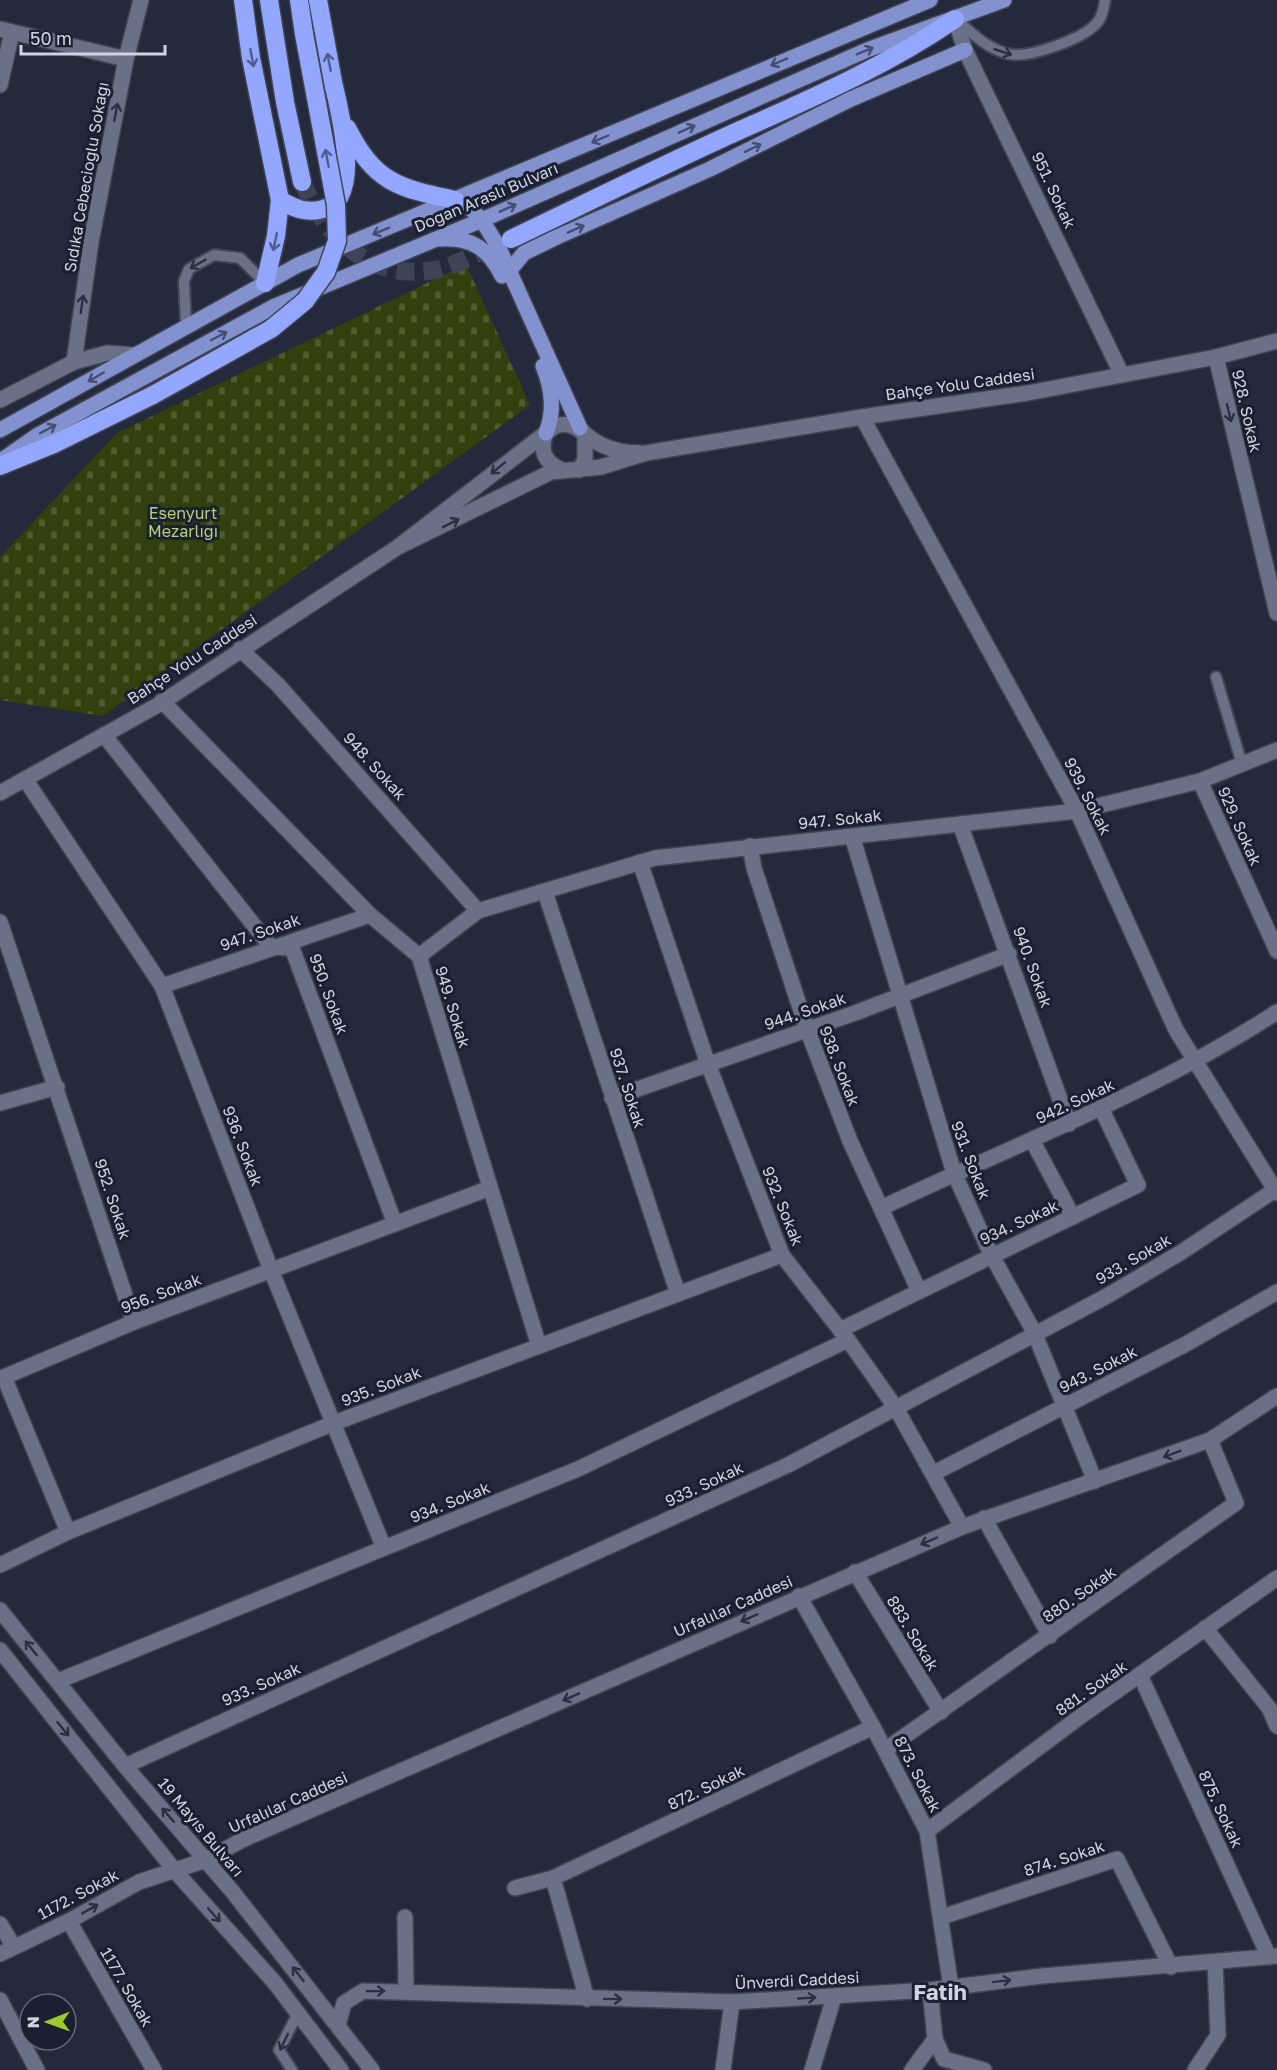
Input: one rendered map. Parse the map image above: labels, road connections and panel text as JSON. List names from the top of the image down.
{
  "streets": {
    "main road": ["Doğan Araslı Bulvarı"],
    "street": [
      "Sıdıka Cebecioğlu Sokağı",
      "951. Sokak",
      "Bahçe Yolu Caddesi",
      "928. Sokak",
      "948. Sokak",
      "939. Sokak",
      "947. Sokak",
      "929. Sokak",
      "940. Sokak",
      "950. Sokak",
      "949. Sokak",
      "944. Sokak",
      "938. Sokak",
      "937. Sokak",
      "942. Sokak",
      "936. Sokak",
      "931. Sokak",
      "952. Sokak",
      "932. Sokak",
      "934. Sokak",
      "933. Sokak",
      "956. Sokak",
      "943. Sokak",
      "935. Sokak",
      "880. Sokak",
      "Urfalılar Caddesi",
      "883. Sokak",
      "881. Sokak",
      "873. Sokak",
      "872. Sokak",
      "875. Sokak",
      "19 Mayıs Bulvarı",
      "874. Sokak",
      "1172. Sokak",
      "Ünverdi Caddesi",
      "1177. Sokak"
    ]
  },
  "crossings": [
    ["951. Sokak", "Doğan Araslı Bulvarı"],
    ["951. Sokak", "Bahçe Yolu Caddesi"],
    ["Bahçe Yolu Caddesi", "928. Sokak"],
    ["Bahçe Yolu Caddesi", "948. Sokak"],
    ["Bahçe Yolu Caddesi", "939. Sokak"],
    ["Bahçe Yolu Caddesi", "950. Sokak"],
    ["Bahçe Yolu Caddesi", "949. Sokak"],
    ["Bahçe Yolu Caddesi", "936. Sokak"],
    ["948. Sokak", "947. Sokak"],
    ["939. Sokak", "947. Sokak"],
    ["939. Sokak", "942. Sokak"],
    ["939. Sokak", "933. Sokak"],
    ["947. Sokak", "929. Sokak"],
    ["947. Sokak", "940. Sokak"],
    ["947. Sokak", "950. Sokak"],
    ["947. Sokak", "949. Sokak"],
    ["947. Sokak", "938. Sokak"],
    ["947. Sokak", "937. Sokak"],
    ["947. Sokak", "936. Sokak"],
    ["947. Sokak", "931. Sokak"],
    ["947. Sokak", "932. Sokak"],
    ["940. Sokak", "944. Sokak"],
    ["940. Sokak", "942. Sokak"],
    ["950. Sokak", "956. Sokak"],
    ["949. Sokak", "956. Sokak"],
    ["949. Sokak", "935. Sokak"],
    ["944. Sokak", "938. Sokak"],
    ["944. Sokak", "937. Sokak"],
    ["944. Sokak", "931. Sokak"],
    ["944. Sokak", "932. Sokak"],
    ["938. Sokak", "942. Sokak"],
    ["938. Sokak", "934. Sokak"],
    ["937. Sokak", "935. Sokak"],
    ["942. Sokak", "931. Sokak"],
    ["942. Sokak", "934. Sokak"],
    ["936. Sokak", "934. Sokak"],
    ["936. Sokak", "956. Sokak"],
    ["936. Sokak", "935. Sokak"],
    ["931. Sokak", "934. Sokak"],
    ["931. Sokak", "933. Sokak"],
    ["931. Sokak", "943. Sokak"],
    ["931. Sokak", "Urfalılar Caddesi"],
    ["952. Sokak", "956. Sokak"],
    ["932. Sokak", "934. Sokak"],
    ["932. Sokak", "933. Sokak"],
    ["932. Sokak", "943. Sokak"],
    ["932. Sokak", "935. Sokak"],
    ["932. Sokak", "Urfalılar Caddesi"],
    ["934. Sokak", "19 Mayıs Bulvarı"],
    ["933. Sokak", "19 Mayıs Bulvarı"],
    ["956. Sokak", "935. Sokak"],
    ["880. Sokak", "Urfalılar Caddesi"],
    ["880. Sokak", "883. Sokak"],
    ["880. Sokak", "873. Sokak"],
    ["Urfalılar Caddesi", "883. Sokak"],
    ["Urfalılar Caddesi", "873. Sokak"],
    ["Urfalılar Caddesi", "19 Mayıs Bulvarı"],
    ["Urfalılar Caddesi", "1172. Sokak"],
    ["881. Sokak", "873. Sokak"],
    ["881. Sokak", "875. Sokak"],
    ["873. Sokak", "872. Sokak"],
    ["873. Sokak", "874. Sokak"],
    ["873. Sokak", "Ünverdi Caddesi"],
    ["875. Sokak", "Ünverdi Caddesi"],
    ["19 Mayıs Bulvarı", "Ünverdi Caddesi"],
    ["874. Sokak", "Ünverdi Caddesi"],
    ["1172. Sokak", "1177. Sokak"]
  ],
  "one_way": [
    "Sıdıka Cebecioğlu Sokağı",
    "928. Sokak",
    "Urfalılar Caddesi",
    "1172. Sokak",
    "Ünverdi Caddesi"
  ],
  "districts": ["Fatih"],
  "parks": ["Esenyurt Mezarlığı"],
  "scale_bar": "50 m",
  "north": "left"
}
